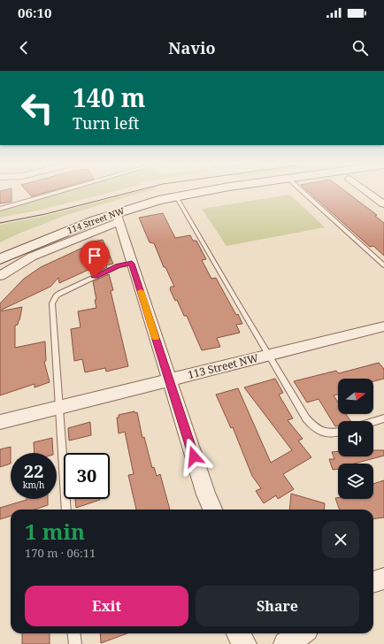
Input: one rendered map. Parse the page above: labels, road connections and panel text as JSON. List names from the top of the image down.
{
  "streets": {
    "main road": ["114 Street NW"],
    "street": ["113 Street NW"]
  },
  "north": "right",
  "page": {
    "status": "06:10",
    "header": "Navio",
    "turn": ["140 m", "Turn left"],
    "speed": "22 km/h",
    "limit": "30",
    "heading": ["1 min", "170 m · 06:11"],
    "buttons": ["Exit", "Share"]
  }
}
